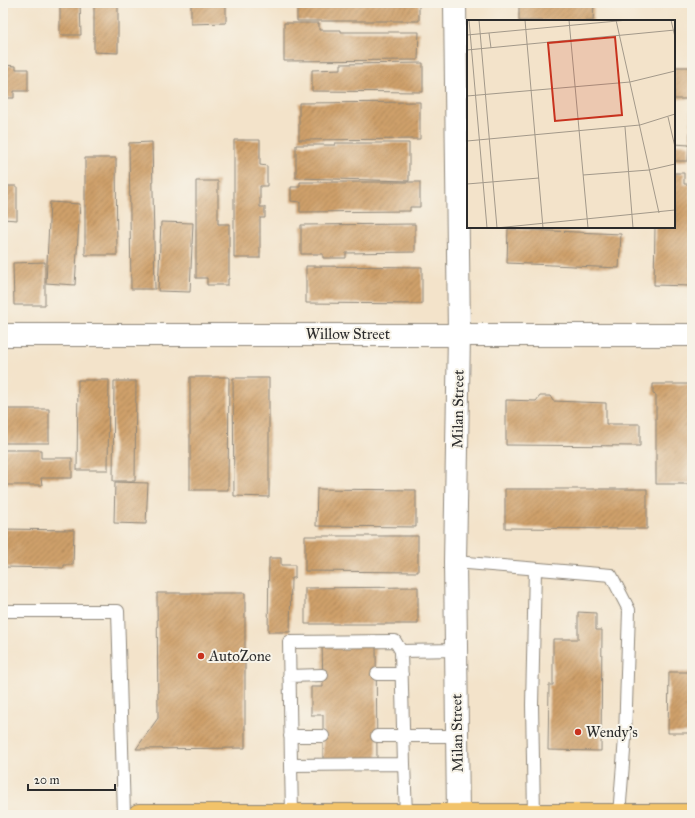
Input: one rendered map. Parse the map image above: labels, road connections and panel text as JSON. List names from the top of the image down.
{
  "streets": {
    "street": ["Willow Street", "Milan Street"]
  },
  "crossings": [
    ["Willow Street", "Milan Street"]
  ],
  "places": ["AutoZone", "Wendy's"],
  "scale_bar": "20 m"
}
